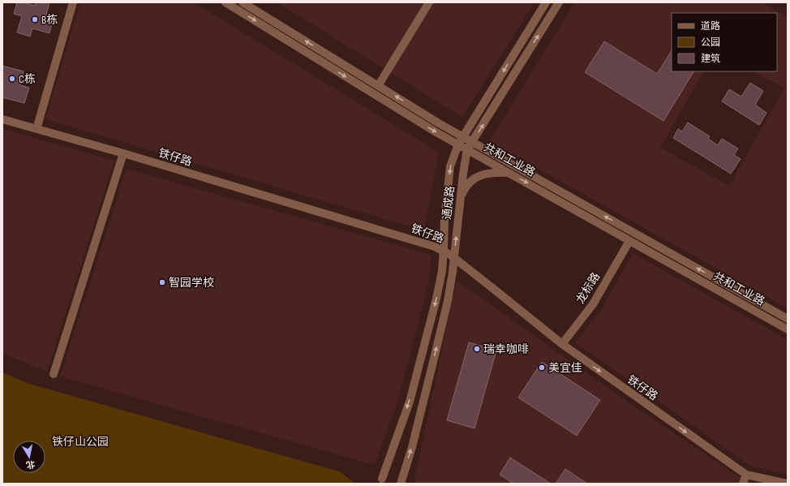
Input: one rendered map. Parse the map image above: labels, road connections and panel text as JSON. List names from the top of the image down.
{
  "streets": {
    "street": [
      "铁仔路",
      "共和工业路",
      "通成路",
      "龙标路"
    ]
  },
  "crossings": [
    ["铁仔路", "龙标路"],
    ["共和工业路", "通成路"],
    ["共和工业路", "龙标路"]
  ],
  "parks": ["铁仔山公园"],
  "places": [
    "B栋",
    "C栋",
    "智园学校",
    "瑞幸咖啡",
    "美宜佳"
  ],
  "legend": ["道路", "公园", "建筑"],
  "north": "bottom"
}
